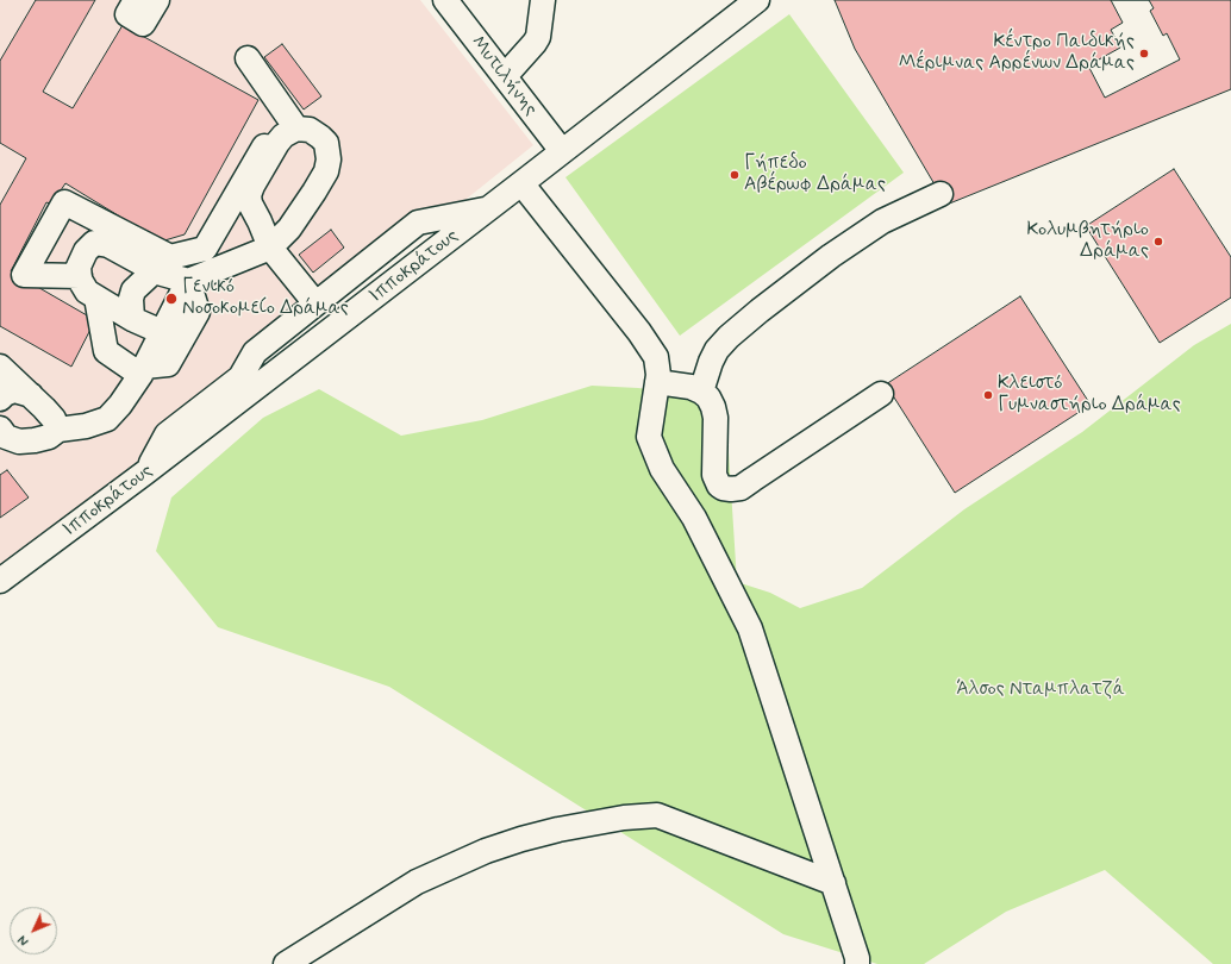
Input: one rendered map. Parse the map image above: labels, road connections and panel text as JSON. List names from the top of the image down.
{
  "streets": {
    "street": ["Μυτιλήνης", "Ιπποκράτους"]
  },
  "crossings": [
    ["Μυτιλήνης", "Ιπποκράτους"]
  ],
  "parks": ["Άλσος Νταμπλατζά"],
  "places": [
    "Κέντρο Παιδικής Μέριμνας Αρρένων Δράμας",
    "Γήπεδο Αβέρωφ Δράμας",
    "Κολυμβητήριο Δράμας",
    "Γενικό Νοσοκομείο Δράμας",
    "Κλειστό Γυμναστήριο Δράμας"
  ],
  "north": "bottom left"
}
